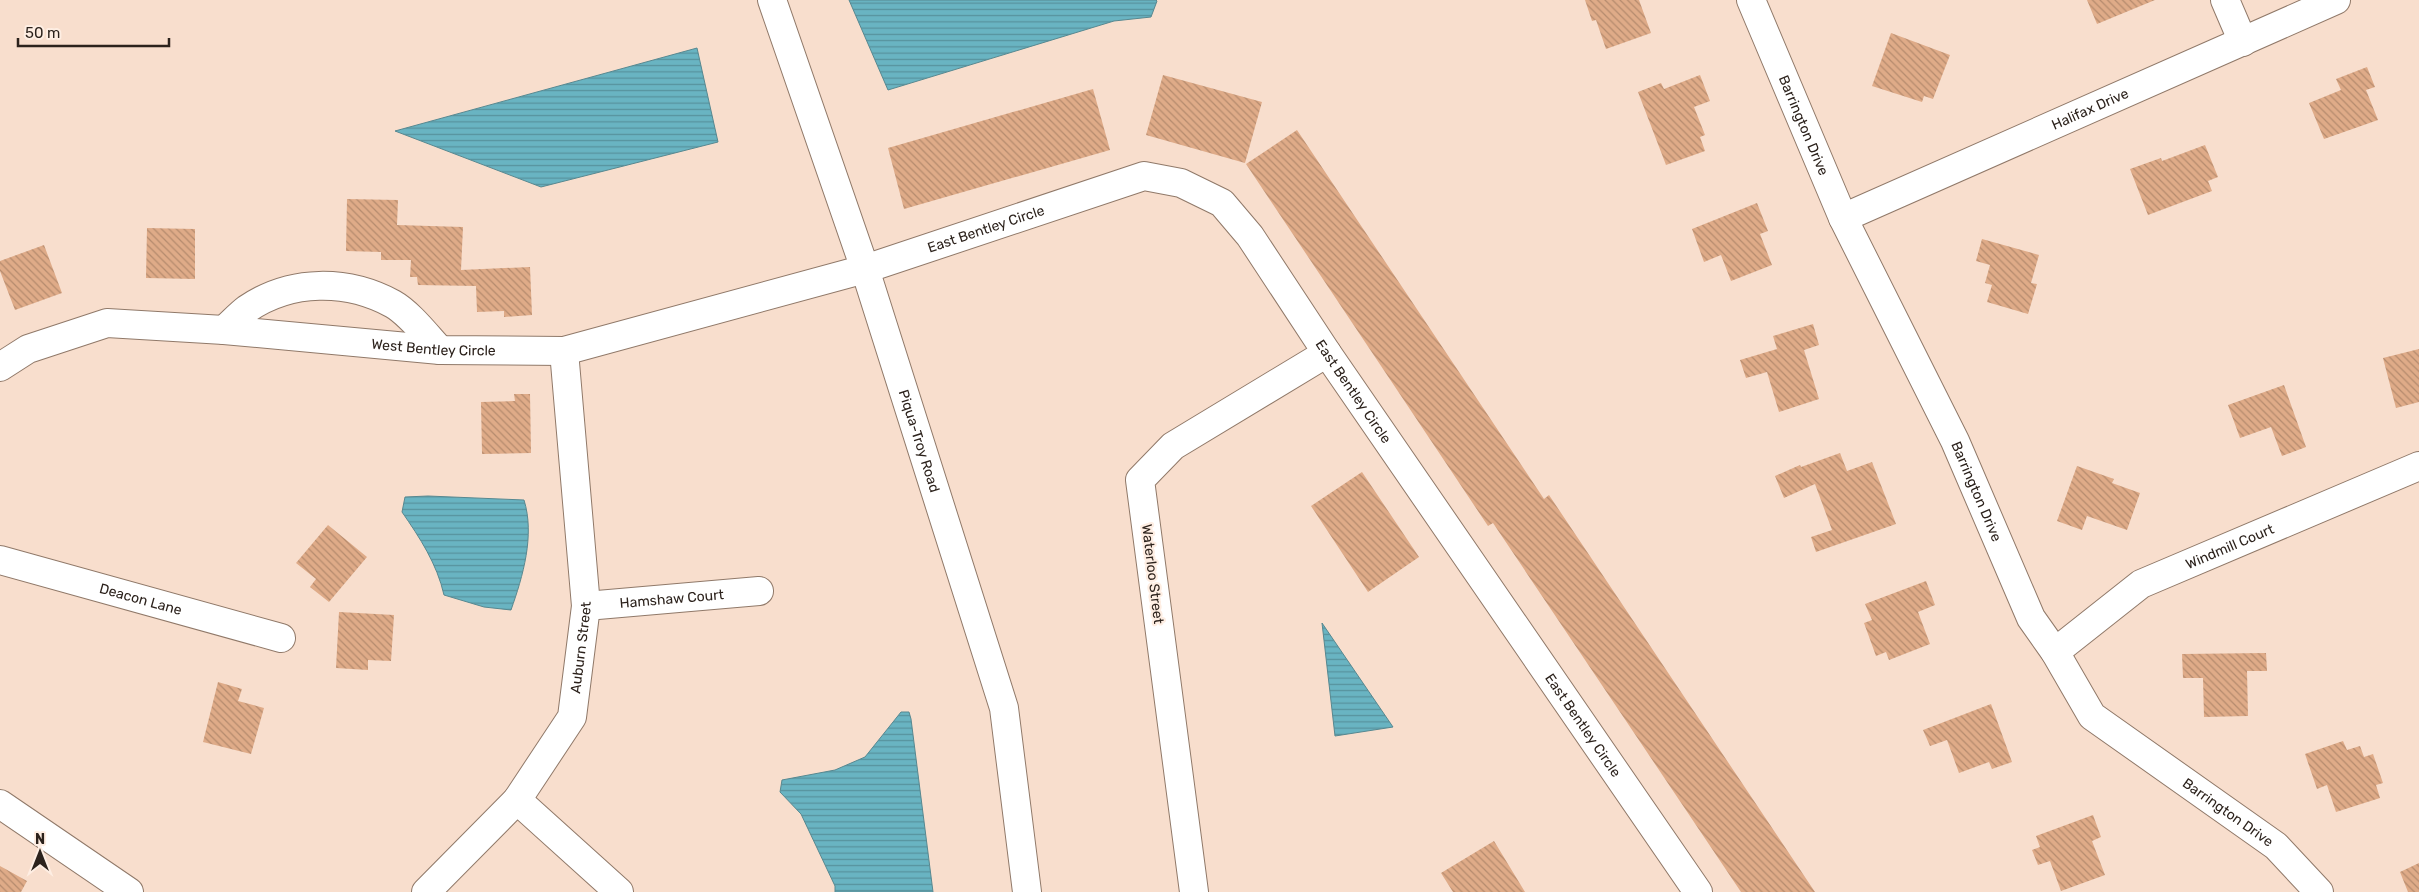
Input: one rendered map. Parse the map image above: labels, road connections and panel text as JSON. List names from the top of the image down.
{
  "streets": {
    "street": [
      "Halifax Drive",
      "Barrington Drive",
      "East Bentley Circle",
      "West Bentley Circle",
      "Piqua-Troy Road",
      "Windmill Court",
      "Waterloo Street",
      "Deacon Lane",
      "Hamshaw Court",
      "Auburn Street"
    ]
  },
  "crossings": [
    ["Halifax Drive", "Barrington Drive"],
    ["Barrington Drive", "Windmill Court"],
    ["East Bentley Circle", "West Bentley Circle"],
    ["East Bentley Circle", "Piqua-Troy Road"],
    ["East Bentley Circle", "Waterloo Street"],
    ["West Bentley Circle", "Piqua-Troy Road"],
    ["West Bentley Circle", "Auburn Street"],
    ["Hamshaw Court", "Auburn Street"]
  ],
  "scale_bar": "50 m",
  "north": "top"
}
